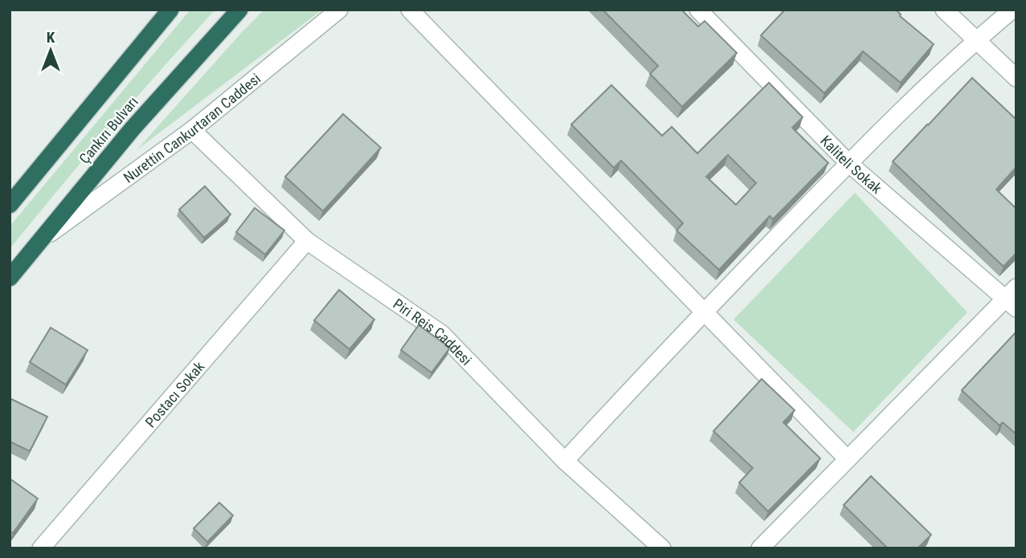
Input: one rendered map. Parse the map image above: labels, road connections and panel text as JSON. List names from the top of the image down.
{
  "streets": {
    "highway": ["Çankırı Bulvarı"],
    "street": [
      "Nurettin Cankurtaran Caddesi",
      "Kaliteli Sokak",
      "Piri Reis Caddesi",
      "Postacı Sokak"
    ]
  },
  "crossings": [
    ["Nurettin Cankurtaran Caddesi", "Çankırı Bulvarı"],
    ["Nurettin Cankurtaran Caddesi", "Piri Reis Caddesi"],
    ["Piri Reis Caddesi", "Postacı Sokak"]
  ],
  "north": "top"
}
